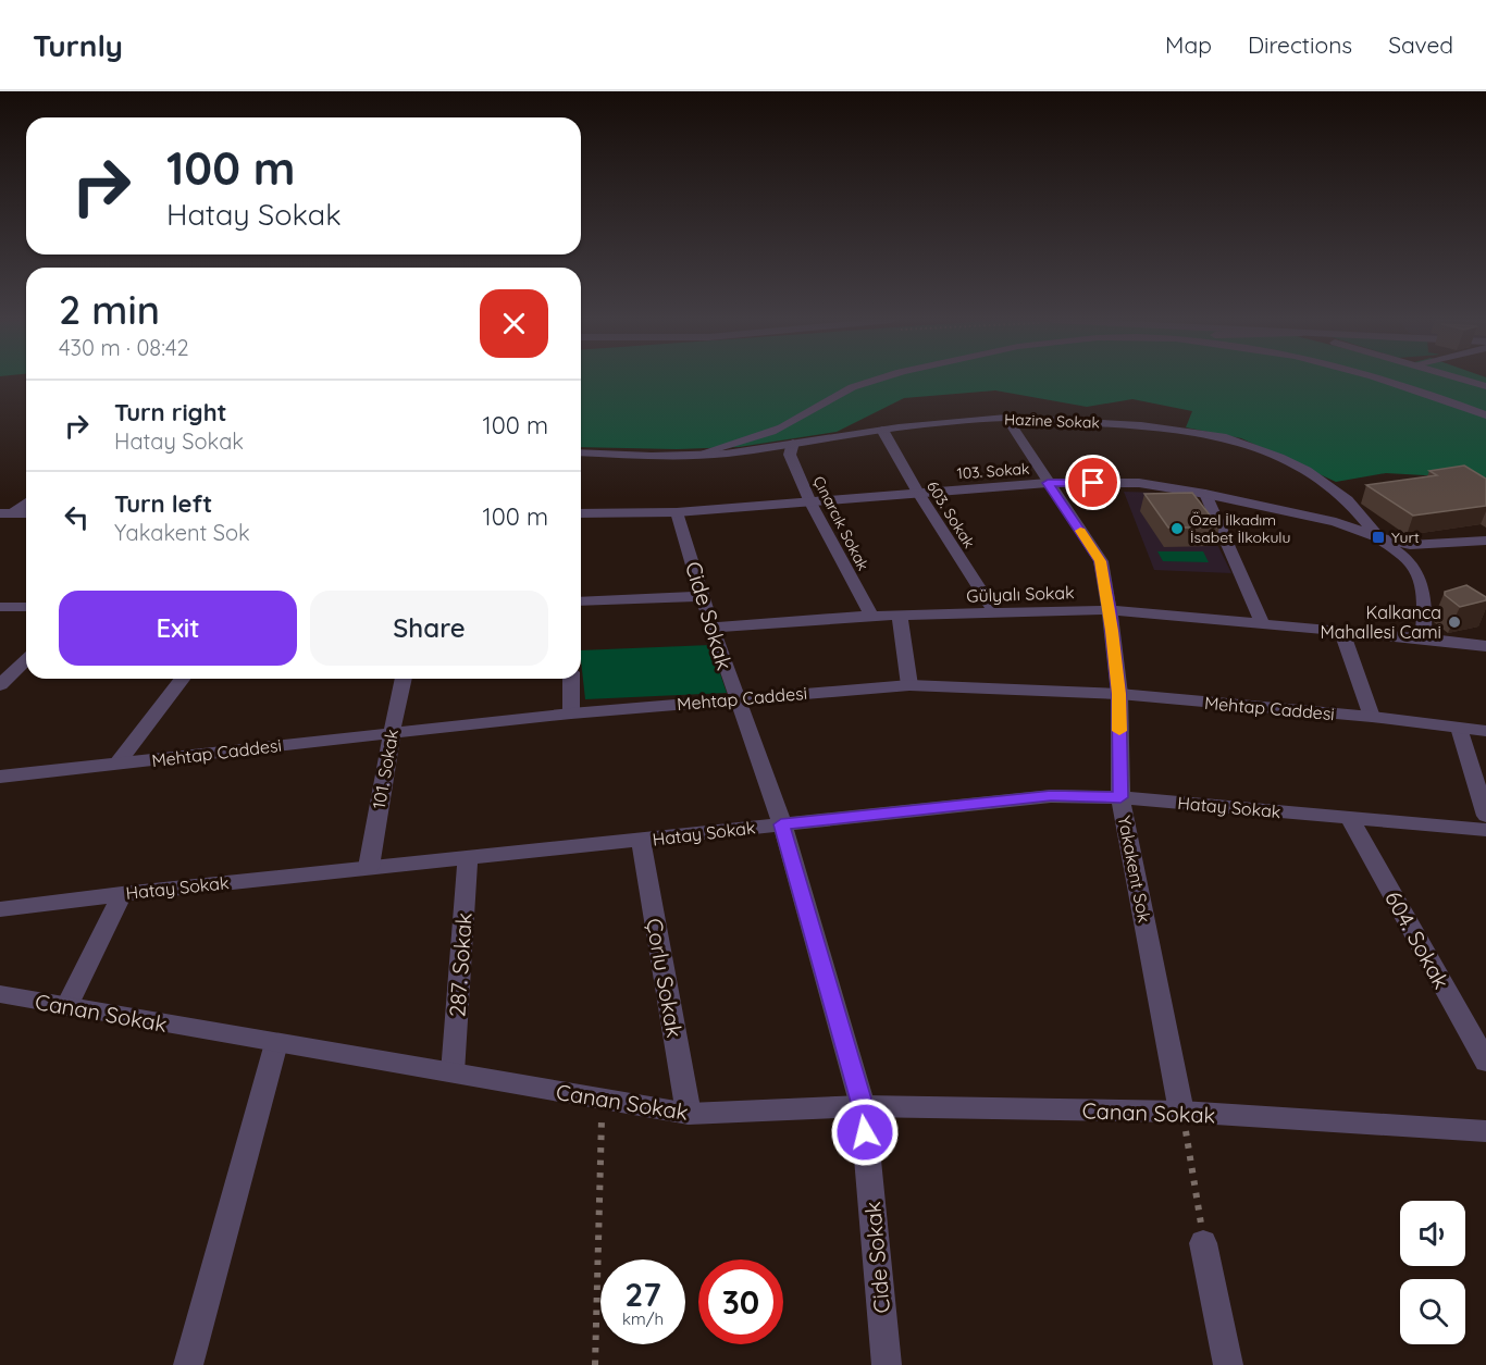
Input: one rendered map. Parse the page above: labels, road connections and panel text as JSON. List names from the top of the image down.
{
  "streets": {
    "street": [
      "Hazine Sokak",
      "103. Sokak",
      "603. Sokak",
      "Çınarcık Sokak",
      "Gülyalı Sokak",
      "Cide Sokak",
      "Mehtap Caddesi",
      "101. Sokak",
      "Hatay Sokak",
      "Yakakent Sok",
      "604. Sokak",
      "287. Sokak",
      "Çorlu Sokak",
      "Canan Sokak"
    ]
  },
  "crossings": [
    ["Hazine Sokak", "103. Sokak"],
    ["Hazine Sokak", "603. Sokak"],
    ["Hazine Sokak", "Çınarcık Sokak"],
    ["Hazine Sokak", "Gülyalı Sokak"],
    ["Hazine Sokak", "Yakakent Sok"],
    ["103. Sokak", "603. Sokak"],
    ["103. Sokak", "Çınarcık Sokak"],
    ["103. Sokak", "Cide Sokak"],
    ["103. Sokak", "Yakakent Sok"],
    ["603. Sokak", "Gülyalı Sokak"],
    ["Çınarcık Sokak", "Gülyalı Sokak"],
    ["Gülyalı Sokak", "Cide Sokak"],
    ["Gülyalı Sokak", "Yakakent Sok"],
    ["Cide Sokak", "Mehtap Caddesi"],
    ["Cide Sokak", "Hatay Sokak"],
    ["Cide Sokak", "Canan Sokak"],
    ["Mehtap Caddesi", "101. Sokak"],
    ["Mehtap Caddesi", "Yakakent Sok"],
    ["101. Sokak", "Hatay Sokak"],
    ["Hatay Sokak", "Yakakent Sok"],
    ["Hatay Sokak", "604. Sokak"],
    ["Hatay Sokak", "287. Sokak"],
    ["Hatay Sokak", "Çorlu Sokak"],
    ["Yakakent Sok", "Canan Sokak"],
    ["287. Sokak", "Canan Sokak"],
    ["Çorlu Sokak", "Canan Sokak"]
  ],
  "places": {
    "other": ["Özel İlkadım İsabet İlkokulu", "Kalkanca Mahallesi Cami"],
    "transit": ["Yurt"]
  },
  "page": {
    "header": "Turnly",
    "nav": ["Map", "Directions", "Saved"],
    "turn": ["100 m", "Hatay Sokak"],
    "heading": ["2 min", "430 m · 08:42"],
    "list": [
      {
        "name": "Turn right",
        "note": "Hatay Sokak",
        "value": "100 m"
      },
      {
        "name": "Turn left",
        "note": "Yakakent Sok",
        "value": "100 m"
      }
    ],
    "buttons": ["Exit", "Share"],
    "speed": "27 km/h",
    "limit": "30"
  }
}
